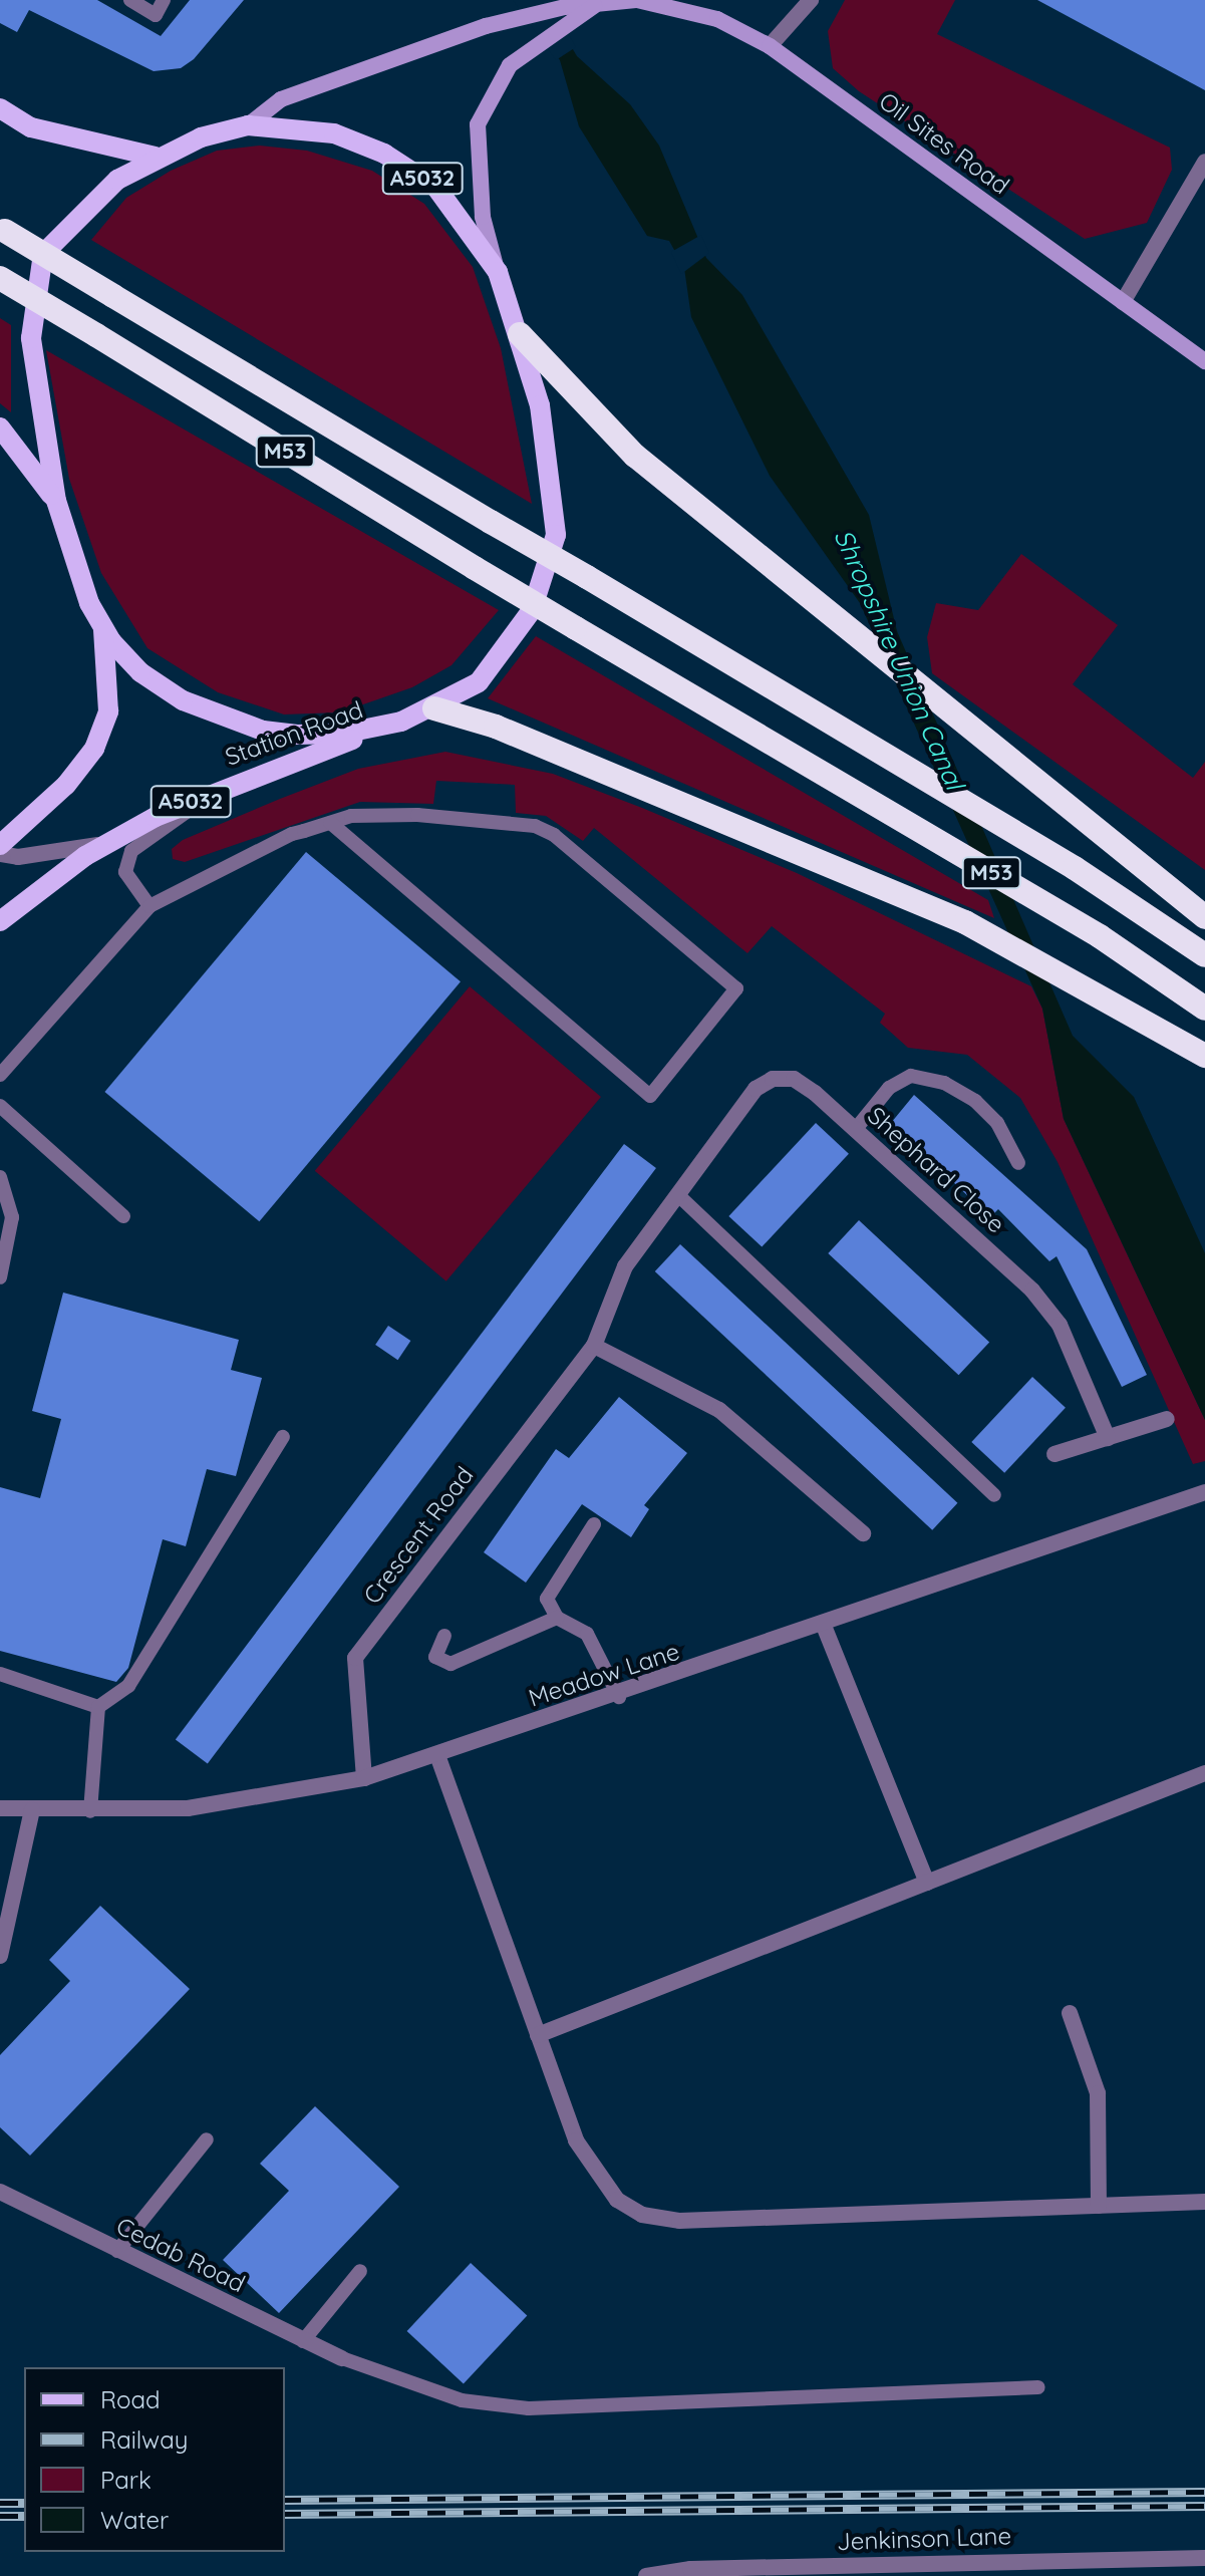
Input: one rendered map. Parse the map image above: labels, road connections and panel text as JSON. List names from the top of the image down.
{
  "streets": {
    "highway": ["M53"],
    "main road": ["A5032", "Station Road"],
    "street": [
      "Oil Sites Road",
      "Shephard Close",
      "Crescent Road",
      "Meadow Lane",
      "Cedab Road",
      "Jenkinson Lane"
    ]
  },
  "crossings": [
    ["Oil Sites Road", "A5032"],
    ["A5032", "Station Road"],
    ["Shephard Close", "Crescent Road"],
    ["Crescent Road", "Meadow Lane"]
  ],
  "water": ["Shropshire Union Canal"],
  "legend": [
    "Road",
    "Railway",
    "Park",
    "Water"
  ]
}
